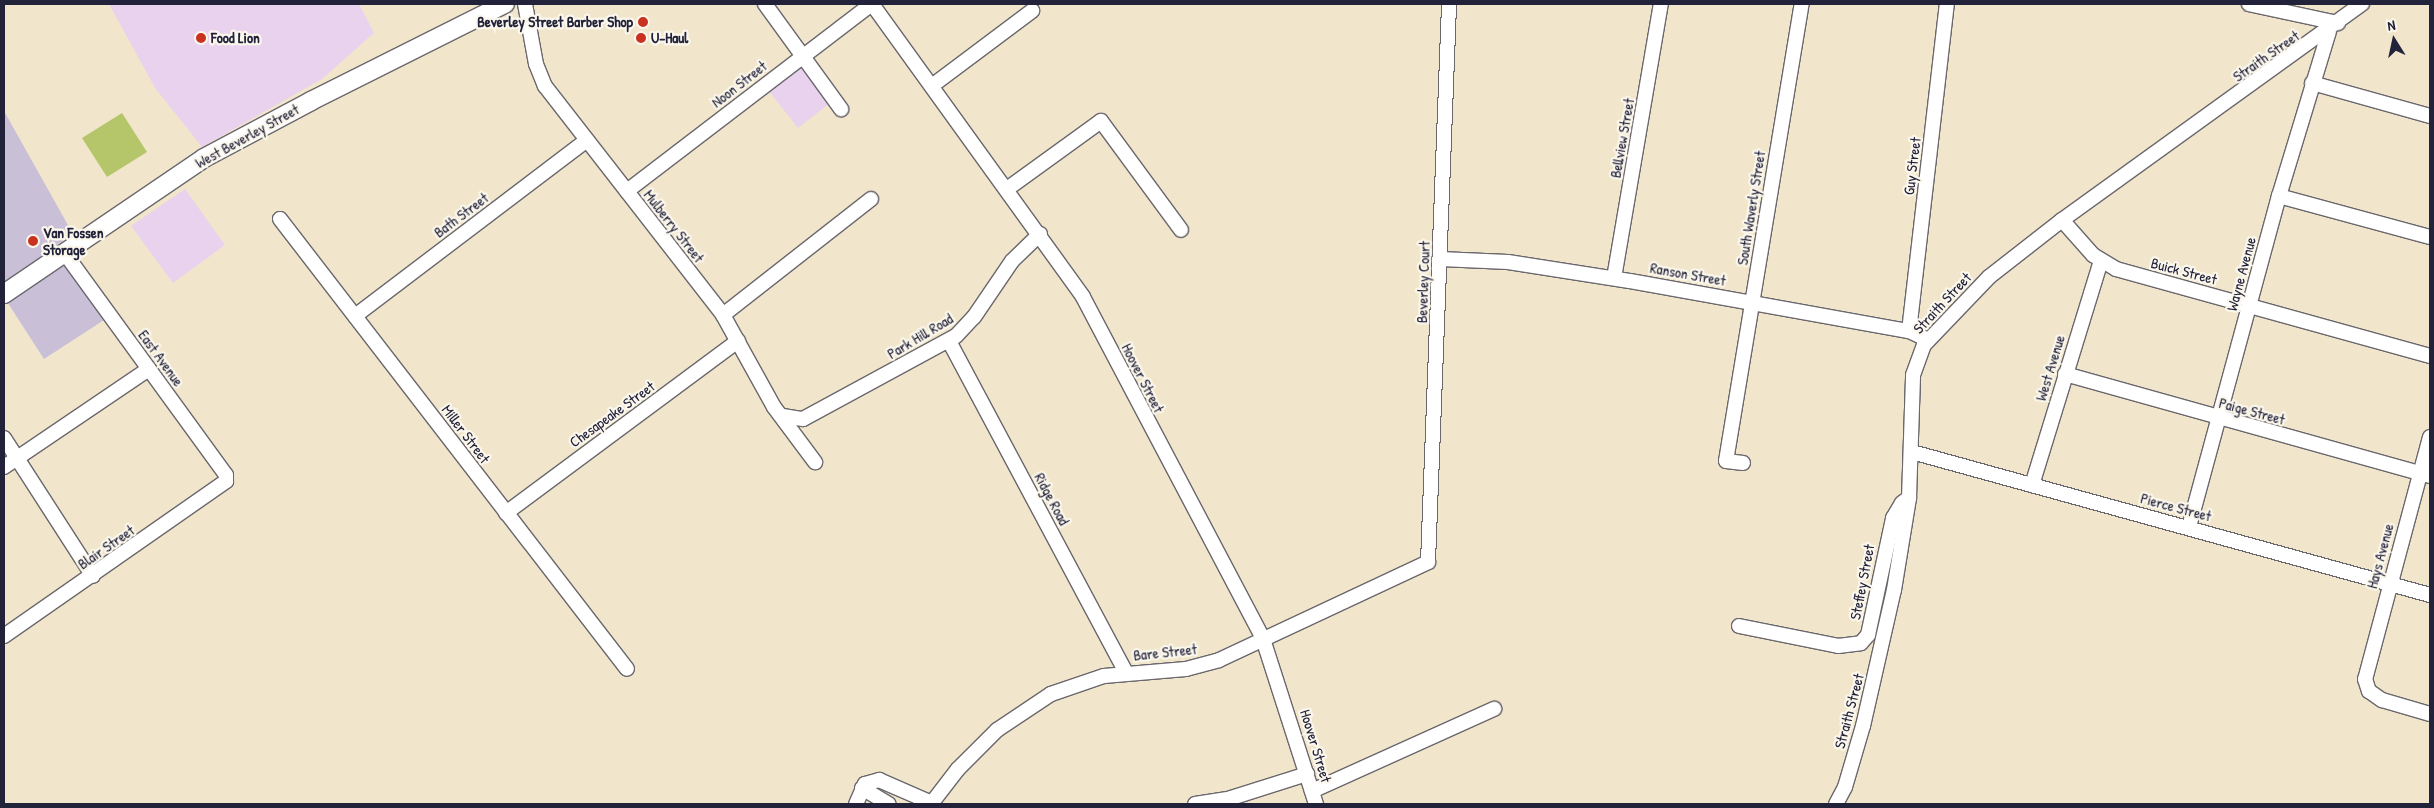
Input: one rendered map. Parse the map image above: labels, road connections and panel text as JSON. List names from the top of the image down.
{
  "streets": {
    "main road": ["West Beverley Street"],
    "street": [
      "Straith Street",
      "Noon Street",
      "Bellview Street",
      "Guy Street",
      "South Waverly Street",
      "Bath Street",
      "Mulberry Street",
      "Buick Street",
      "Ranson Street",
      "Wayne Avenue",
      "Beverley Court",
      "Park Hill Road",
      "East Avenue",
      "West Avenue",
      "Hoover Street",
      "Paige Street",
      "Chesapeake Street",
      "Miller Street",
      "Ridge Road",
      "Pierce Street",
      "Blair Street",
      "Hays Avenue",
      "Steffey Street",
      "Bare Street"
    ]
  },
  "crossings": [
    ["Straith Street", "Buick Street"],
    ["Straith Street", "Ranson Street"],
    ["Straith Street", "Wayne Avenue"],
    ["Straith Street", "Pierce Street"],
    ["Straith Street", "Steffey Street"],
    ["Noon Street", "Mulberry Street"],
    ["Noon Street", "Hoover Street"],
    ["West Beverley Street", "East Avenue"],
    ["Bellview Street", "Ranson Street"],
    ["Guy Street", "Ranson Street"],
    ["South Waverly Street", "Ranson Street"],
    ["Bath Street", "Mulberry Street"],
    ["Bath Street", "Miller Street"],
    ["Mulberry Street", "Park Hill Road"],
    ["Mulberry Street", "Chesapeake Street"],
    ["Buick Street", "Wayne Avenue"],
    ["Buick Street", "West Avenue"],
    ["Ranson Street", "Beverley Court"],
    ["Wayne Avenue", "Paige Street"],
    ["Wayne Avenue", "Pierce Street"],
    ["Beverley Court", "Bare Street"],
    ["Park Hill Road", "Hoover Street"],
    ["Park Hill Road", "Ridge Road"],
    ["East Avenue", "Blair Street"],
    ["West Avenue", "Paige Street"],
    ["West Avenue", "Pierce Street"],
    ["Hoover Street", "Bare Street"],
    ["Paige Street", "Hays Avenue"],
    ["Chesapeake Street", "Miller Street"],
    ["Ridge Road", "Bare Street"],
    ["Pierce Street", "Hays Avenue"]
  ],
  "places": [
    "Beverley Street Barber Shop",
    "Food Lion",
    "U-Haul",
    "Van Fossen Storage"
  ],
  "north": "top"
}
